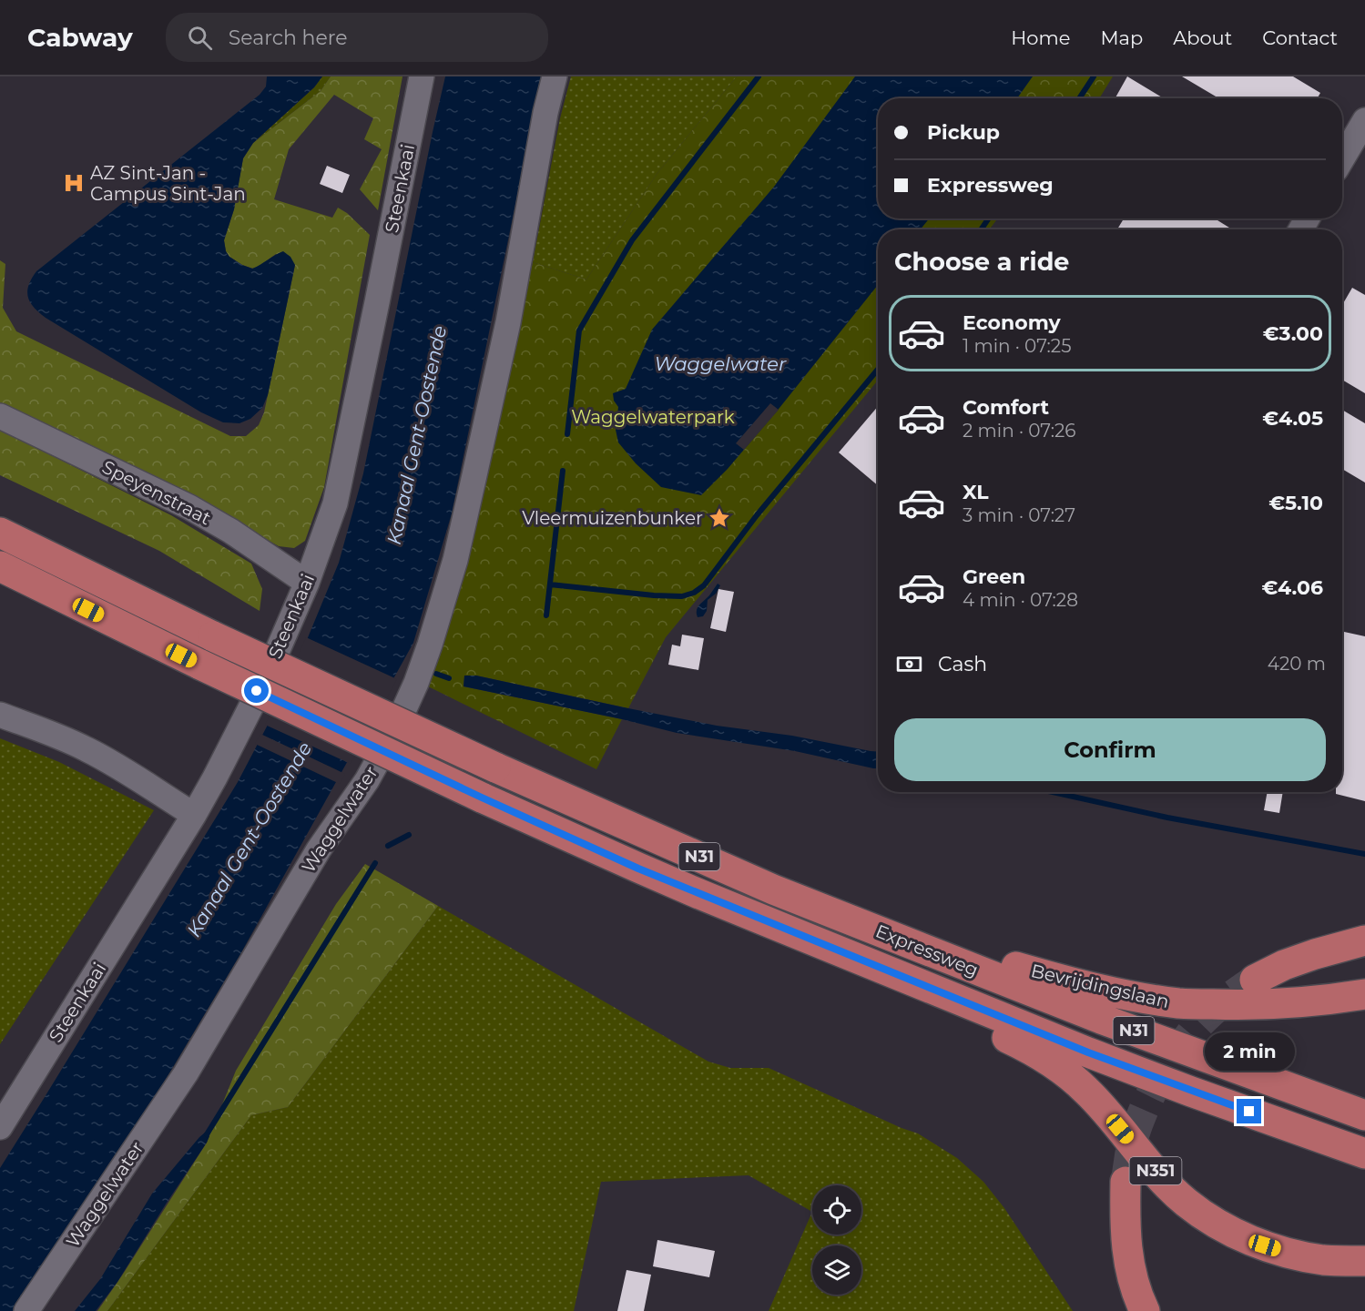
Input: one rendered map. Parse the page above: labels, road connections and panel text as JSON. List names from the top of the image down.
{
  "streets": {
    "highway": [
      "N31",
      "Expressweg",
      "Bevrijdingslaan",
      "N351"
    ],
    "street": ["Steenkaai", "Speyenstraat", "Waggelwater"]
  },
  "crossings": [
    ["Steenkaai", "Speyenstraat"],
    ["Expressweg", "Bevrijdingslaan"],
    ["Expressweg", "N351"]
  ],
  "water": ["Waggelwater", "Kanaal Gent-Oostende"],
  "parks": ["Waggelwaterpark"],
  "places": {
    "hospital": ["AZ Sint-Jan - Campus Sint-Jan"],
    "place": ["Vleermuizenbunker"]
  },
  "page": {
    "header": "Cabway",
    "search": "Search here",
    "nav": [
      "Home",
      "Map",
      "About",
      "Contact"
    ],
    "banner": ["Pickup", "Expressweg"],
    "heading": "Choose a ride",
    "list": [
      {
        "name": "Economy",
        "note": "1 min · 07:25",
        "value": "€3.00"
      },
      {
        "name": "Comfort",
        "note": "2 min · 07:26",
        "value": "€4.05"
      },
      {
        "name": "XL",
        "note": "3 min · 07:27",
        "value": "€5.10"
      },
      {
        "name": "Green",
        "note": "4 min · 07:28",
        "value": "€4.06"
      }
    ],
    "pay": ["Cash", "420 m"],
    "buttons": "Confirm",
    "bubble": "2 min"
  }
}
